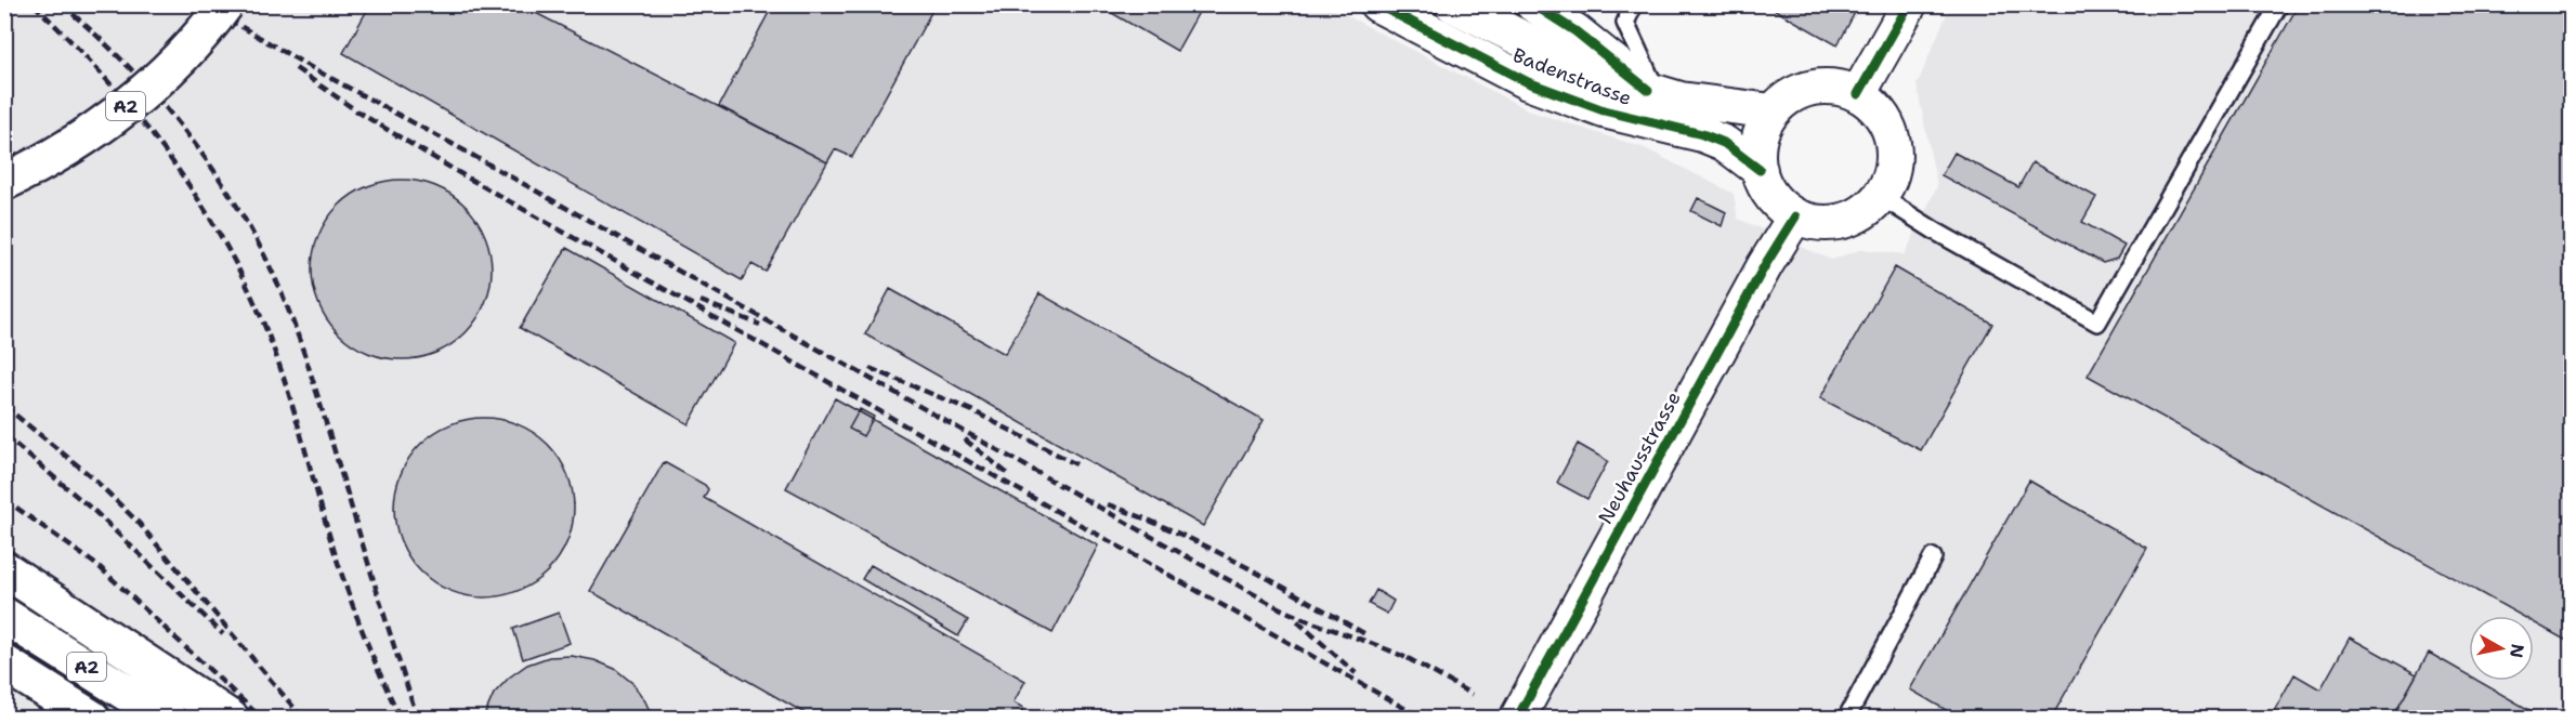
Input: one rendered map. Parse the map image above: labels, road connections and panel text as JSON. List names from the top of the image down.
{
  "streets": {
    "highway": ["A2"],
    "street": ["Badenstrasse", "Neuhausstrasse"]
  },
  "crossings": [
    ["Badenstrasse", "Neuhausstrasse"]
  ],
  "north": "right"
}
